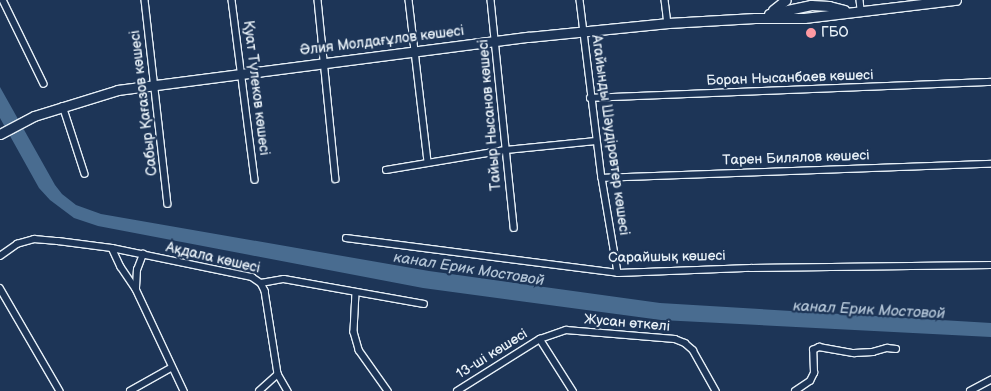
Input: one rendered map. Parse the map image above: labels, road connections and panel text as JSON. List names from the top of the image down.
{
  "streets": {
    "main road": ["Әлия Молдағұлов көшесі"],
    "street": [
      "Боран Нысанбаев көшесі",
      "Қуат Түлеков көшесі",
      "Сабыр Қағазов көшесі",
      "Тайыр Нысанов көшесi",
      "Агайынды Шәудіровтер көшесi",
      "Тарен Билялов көшесі",
      "Сарайшық көшесі",
      "Ақдала көшесі",
      "Жусан өткелі",
      "13-ші көшесi"
    ]
  },
  "crossings": [
    ["Әлия Молдағұлов көшесі", "Қуат Түлеков көшесі"],
    ["Әлия Молдағұлов көшесі", "Сабыр Қағазов көшесі"],
    ["Әлия Молдағұлов көшесі", "Тайыр Нысанов көшесi"],
    ["Әлия Молдағұлов көшесі", "Агайынды Шәудіровтер көшесi"],
    ["Боран Нысанбаев көшесі", "Агайынды Шәудіровтер көшесi"],
    ["Агайынды Шәудіровтер көшесi", "Тарен Билялов көшесі"],
    ["Агайынды Шәудіровтер көшесi", "Сарайшық көшесі"],
    ["Жусан өткелі", "13-ші көшесi"]
  ],
  "water": ["канал Ерик Мостовой"],
  "places": ["ГБО"]
}
